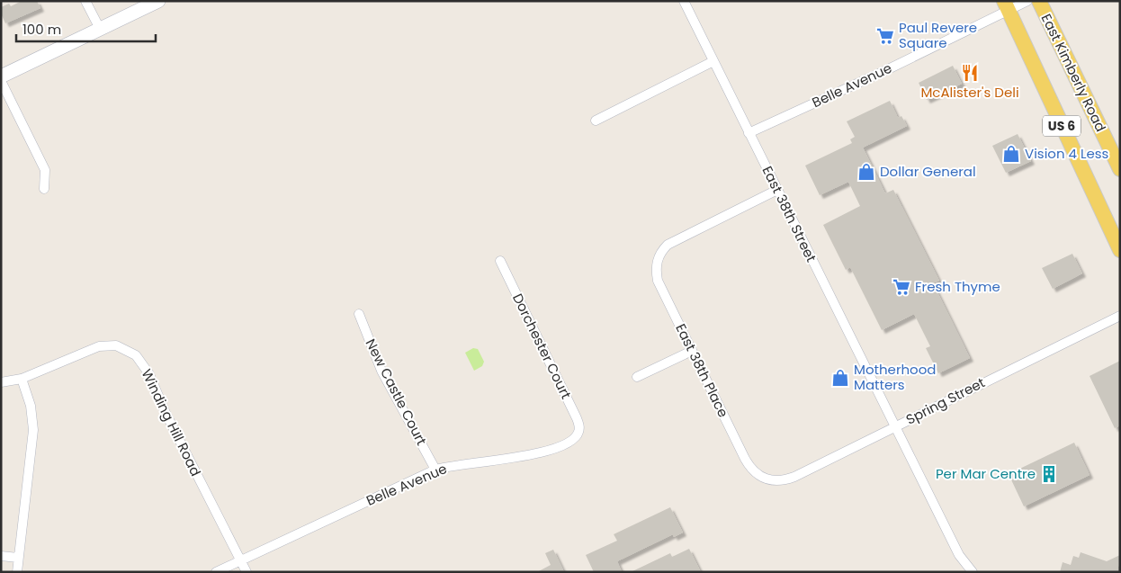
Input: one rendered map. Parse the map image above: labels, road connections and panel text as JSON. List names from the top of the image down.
{
  "streets": {
    "main road": ["East Kimberly Road", "US 6"],
    "street": [
      "Belle Avenue",
      "East 38th Street",
      "Dorchester Court",
      "East 38th Place",
      "New Castle Court",
      "Spring Street",
      "Winding Hill Road"
    ]
  },
  "crossings": [
    ["Belle Avenue", "US 6"],
    ["Belle Avenue", "East 38th Street"],
    ["Belle Avenue", "Dorchester Court"],
    ["Belle Avenue", "New Castle Court"],
    ["Belle Avenue", "Winding Hill Road"],
    ["East 38th Street", "East 38th Place"],
    ["East 38th Street", "Spring Street"],
    ["East 38th Place", "Spring Street"]
  ],
  "places": {
    "supermarket": ["Paul Revere Square", "Fresh Thyme"],
    "restaurant": ["McAlister's Deli"],
    "shop": ["Vision 4 Less", "Dollar General", "Motherhood Matters"],
    "building": ["Per Mar Centre"]
  },
  "scale_bar": "100 m"
}
